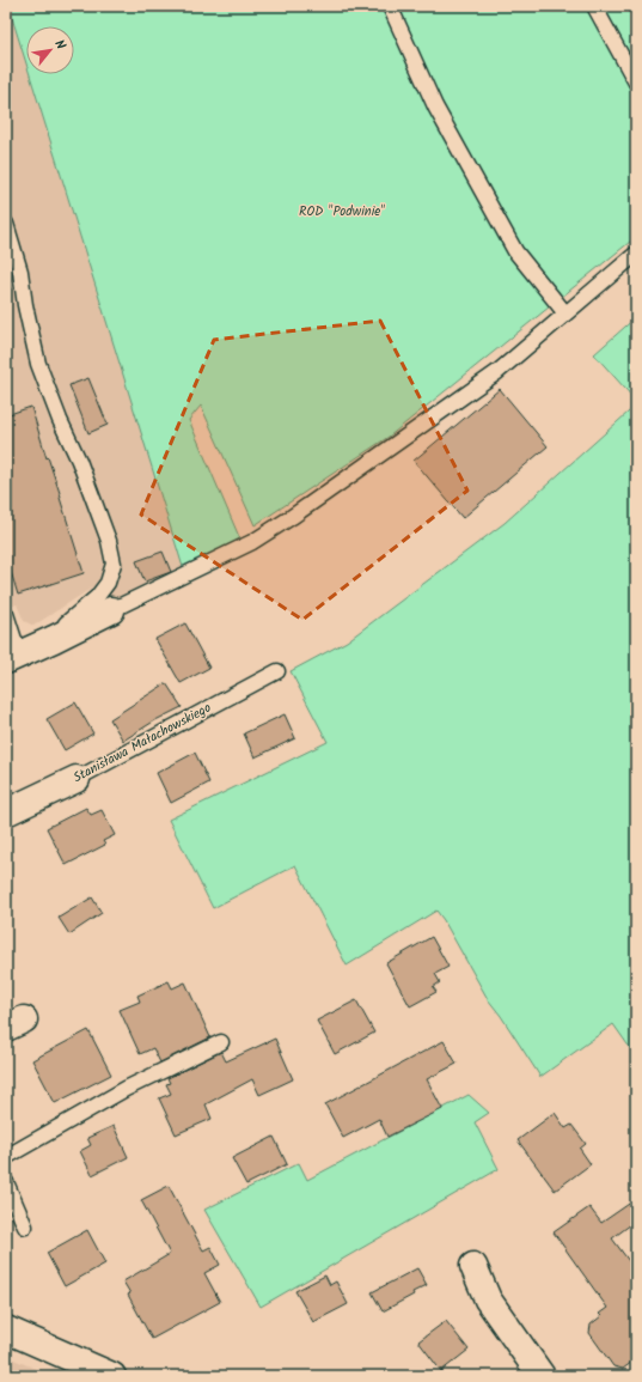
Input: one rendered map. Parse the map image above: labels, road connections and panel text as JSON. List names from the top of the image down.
{
  "streets": {
    "street": ["Stanisława Małachowskiego"]
  },
  "parks": ["ROD \"Podwinie\""],
  "north": "top right"
}
